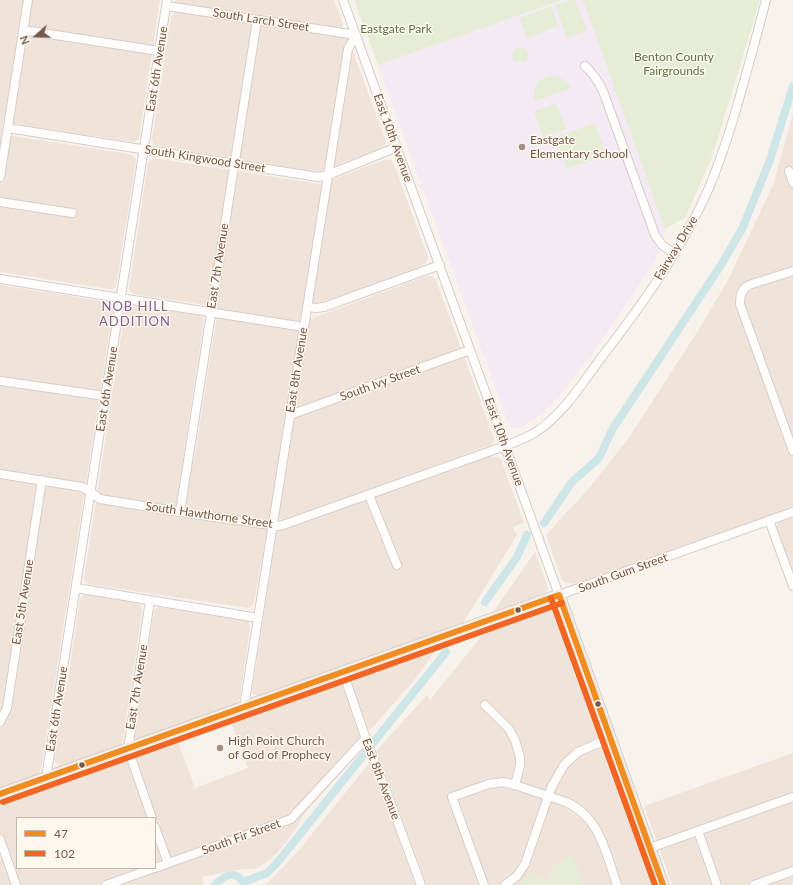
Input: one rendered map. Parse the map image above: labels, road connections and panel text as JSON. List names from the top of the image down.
{
  "streets": {
    "main road": ["East 10th Avenue", "South Gum Street"],
    "street": [
      "South Larch Street",
      "East 6th Avenue",
      "South Kingwood Street",
      "Fairway Drive",
      "East 7th Avenue",
      "East 8th Avenue",
      "South Ivy Street",
      "South Hawthorne Street",
      "East 5th Avenue",
      "South Fir Street"
    ]
  },
  "crossings": [
    ["South Larch Street", "East 6th Avenue"],
    ["South Larch Street", "East 10th Avenue"],
    ["South Larch Street", "East 7th Avenue"],
    ["South Larch Street", "East 8th Avenue"],
    ["East 6th Avenue", "South Kingwood Street"],
    ["East 6th Avenue", "South Hawthorne Street"],
    ["East 6th Avenue", "South Gum Street"],
    ["East 10th Avenue", "South Kingwood Street"],
    ["East 10th Avenue", "Fairway Drive"],
    ["East 10th Avenue", "East 8th Avenue"],
    ["East 10th Avenue", "South Ivy Street"],
    ["East 10th Avenue", "South Hawthorne Street"],
    ["East 10th Avenue", "South Gum Street"],
    ["South Kingwood Street", "East 7th Avenue"],
    ["South Kingwood Street", "East 8th Avenue"],
    ["Fairway Drive", "South Hawthorne Street"],
    ["East 7th Avenue", "South Hawthorne Street"],
    ["East 7th Avenue", "South Gum Street"],
    ["East 8th Avenue", "South Ivy Street"],
    ["East 8th Avenue", "South Hawthorne Street"],
    ["East 8th Avenue", "South Gum Street"],
    ["East 8th Avenue", "South Fir Street"],
    ["South Hawthorne Street", "East 5th Avenue"]
  ],
  "districts": ["NOB HILL ADDITION"],
  "parks": ["Eastgate Park", "Benton County Fairgrounds"],
  "places": ["Eastgate Elementary School", "High Point Church of God of Prophecy"],
  "lines": ["transit line 47", "transit line 102"],
  "legend": ["47", "102"],
  "north": "left"
}
